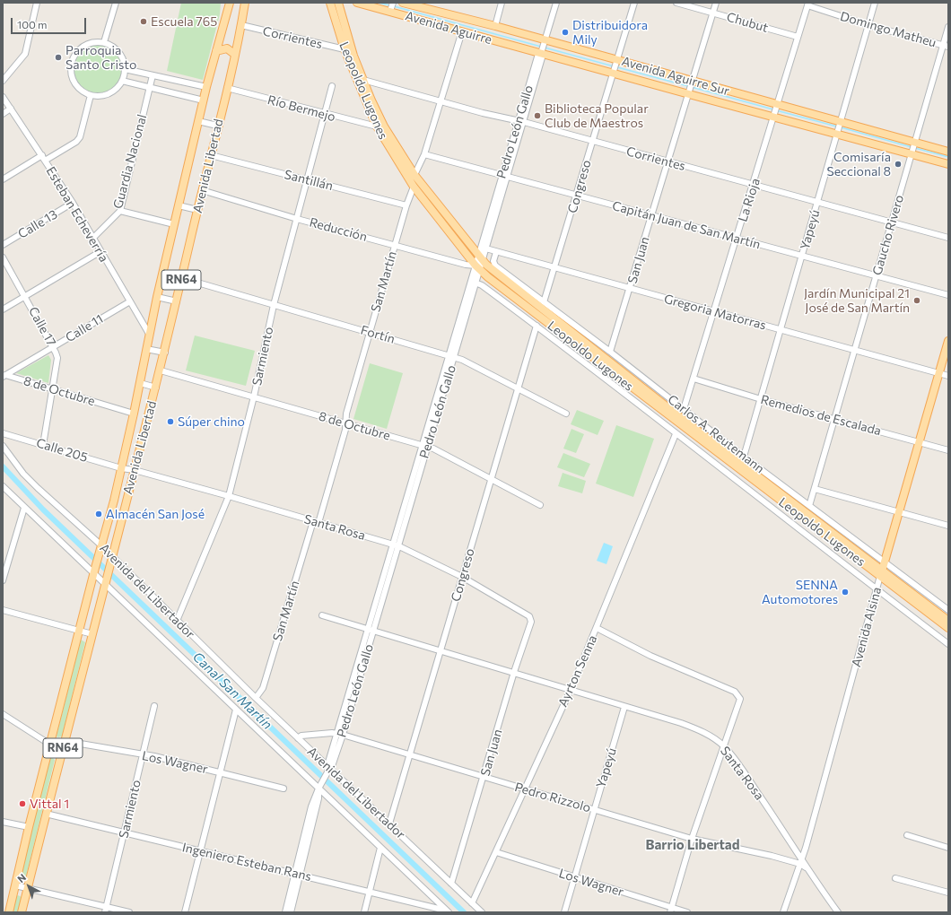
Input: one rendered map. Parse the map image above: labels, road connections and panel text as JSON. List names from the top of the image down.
{
  "streets": {
    "main road": [
      "Avenida Aguirre",
      "Avenida Aguirre Sur",
      "Leopoldo Lugones",
      "Avenida Libertad",
      "RN64",
      "Avenida Alsina"
    ],
    "street": [
      "Chubut",
      "Domingo Matheu",
      "Corrientes",
      "Río Bermejo",
      "Pedro León Gallo",
      "Guardia Nacional",
      "Santillán",
      "Congreso",
      "La Rioja",
      "Esteban Echeverría",
      "Calle 13",
      "Capitán Juan de San Martín",
      "Reducción",
      "Yapeyú",
      "Gaucho Rivero",
      "San Juan",
      "San Martín",
      "Gregoria Matorras",
      "Calle 17",
      "Calle 11",
      "Fortín",
      "Sarmiento",
      "8 de Octubre",
      "Remedios de Escalada",
      "Carlos A. Reutemann",
      "Calle 205",
      "Santa Rosa",
      "Avenida del Libertador",
      "Ayrton Senna",
      "Los Wagner",
      "Pedro Rizzolo",
      "Ingeniero Esteban Rans"
    ]
  },
  "crossings": [
    ["Chubut", "San Juan"],
    ["Avenida Aguirre", "Avenida Aguirre Sur"],
    ["Avenida Aguirre", "Pedro León Gallo"],
    ["Domingo Matheu", "Yapeyú"],
    ["Domingo Matheu", "Gaucho Rivero"],
    ["Corrientes", "Leopoldo Lugones"],
    ["Corrientes", "Pedro León Gallo"],
    ["Corrientes", "Avenida Libertad"],
    ["Corrientes", "Congreso"],
    ["Corrientes", "La Rioja"],
    ["Corrientes", "Yapeyú"],
    ["Corrientes", "Gaucho Rivero"],
    ["Corrientes", "San Juan"],
    ["Avenida Aguirre Sur", "Pedro León Gallo"],
    ["Avenida Aguirre Sur", "Congreso"],
    ["Avenida Aguirre Sur", "La Rioja"],
    ["Avenida Aguirre Sur", "Yapeyú"],
    ["Avenida Aguirre Sur", "Gaucho Rivero"],
    ["Avenida Aguirre Sur", "San Juan"],
    ["Leopoldo Lugones", "Río Bermejo"],
    ["Leopoldo Lugones", "Pedro León Gallo"],
    ["Leopoldo Lugones", "Reducción"],
    ["Leopoldo Lugones", "San Martín"],
    ["Leopoldo Lugones", "Avenida Alsina"],
    ["Río Bermejo", "Avenida Libertad"],
    ["Río Bermejo", "Sarmiento"],
    ["Pedro León Gallo", "Capitán Juan de San Martín"],
    ["Pedro León Gallo", "Reducción"],
    ["Pedro León Gallo", "Gregoria Matorras"],
    ["Pedro León Gallo", "Fortín"],
    ["Pedro León Gallo", "8 de Octubre"],
    ["Pedro León Gallo", "Santa Rosa"],
    ["Pedro León Gallo", "Avenida del Libertador"],
    ["Pedro León Gallo", "Pedro Rizzolo"],
    ["Pedro León Gallo", "Ingeniero Esteban Rans"],
    ["Guardia Nacional", "Esteban Echeverría"],
    ["Avenida Libertad", "Santillán"],
    ["Avenida Libertad", "Esteban Echeverría"],
    ["Avenida Libertad", "Reducción"],
    ["Avenida Libertad", "Fortín"],
    ["Avenida Libertad", "8 de Octubre"],
    ["Avenida Libertad", "Calle 205"],
    ["Avenida Libertad", "Santa Rosa"],
    ["Avenida Libertad", "Avenida del Libertador"],
    ["Avenida Libertad", "Los Wagner"],
    ["Avenida Libertad", "Ingeniero Esteban Rans"],
    ["Santillán", "San Martín"],
    ["Santillán", "Sarmiento"],
    ["Congreso", "Capitán Juan de San Martín"],
    ["Congreso", "Gregoria Matorras"],
    ["Congreso", "Fortín"],
    ["Congreso", "8 de Octubre"],
    ["Congreso", "Carlos A. Reutemann"],
    ["Congreso", "Santa Rosa"],
    ["Congreso", "Avenida del Libertador"],
    ["Congreso", "Pedro Rizzolo"],
    ["La Rioja", "Capitán Juan de San Martín"],
    ["La Rioja", "Gregoria Matorras"],
    ["La Rioja", "Remedios de Escalada"],
    ["La Rioja", "Carlos A. Reutemann"],
    ["Esteban Echeverría", "Calle 13"],
    ["Esteban Echeverría", "Calle 11"],
    ["Capitán Juan de San Martín", "Yapeyú"],
    ["Capitán Juan de San Martín", "Gaucho Rivero"],
    ["Capitán Juan de San Martín", "San Juan"],
    ["Reducción", "San Martín"],
    ["Reducción", "Sarmiento"],
    ["Yapeyú", "Gregoria Matorras"],
    ["Yapeyú", "Remedios de Escalada"],
    ["Yapeyú", "Carlos A. Reutemann"],
    ["Yapeyú", "Santa Rosa"],
    ["Yapeyú", "Los Wagner"],
    ["Yapeyú", "Pedro Rizzolo"],
    ["Gaucho Rivero", "Gregoria Matorras"],
    ["Gaucho Rivero", "Remedios de Escalada"],
    ["Gaucho Rivero", "Carlos A. Reutemann"],
    ["San Juan", "Gregoria Matorras"],
    ["San Juan", "Carlos A. Reutemann"],
    ["San Juan", "Santa Rosa"],
    ["San Juan", "Avenida del Libertador"],
    ["San Juan", "Pedro Rizzolo"],
    ["San Martín", "Fortín"],
    ["San Martín", "8 de Octubre"],
    ["San Martín", "Santa Rosa"],
    ["San Martín", "Avenida del Libertador"],
    ["Gregoria Matorras", "Carlos A. Reutemann"],
    ["Gregoria Matorras", "Avenida Alsina"],
    ["Calle 17", "Calle 11"],
    ["Calle 17", "8 de Octubre"],
    ["Calle 17", "Calle 205"],
    ["Calle 11", "8 de Octubre"],
    ["Fortín", "Sarmiento"],
    ["Sarmiento", "8 de Octubre"],
    ["Sarmiento", "Santa Rosa"],
    ["Sarmiento", "Avenida del Libertador"],
    ["Sarmiento", "Los Wagner"],
    ["Sarmiento", "Ingeniero Esteban Rans"],
    ["Remedios de Escalada", "Avenida Alsina"],
    ["Carlos A. Reutemann", "Avenida Alsina"],
    ["Calle 205", "Santa Rosa"],
    ["Santa Rosa", "Avenida Alsina"],
    ["Santa Rosa", "Ayrton Senna"],
    ["Santa Rosa", "Pedro Rizzolo"],
    ["Avenida del Libertador", "Ayrton Senna"],
    ["Avenida del Libertador", "Pedro Rizzolo"],
    ["Avenida del Libertador", "Ingeniero Esteban Rans"],
    ["Avenida Alsina", "Pedro Rizzolo"],
    ["Ayrton Senna", "Los Wagner"],
    ["Ayrton Senna", "Pedro Rizzolo"]
  ],
  "districts": ["Barrio Libertad"],
  "water": ["Canal San Martín"],
  "places": [
    "Escuela 765",
    "Distribuidora Mily",
    "Parroquia Santo Cristo",
    "Biblioteca Popular Club de Maestros",
    "Comisaría Seccional 8",
    "Jardín Municipal 21 José de San Martín",
    "Súper chino",
    "Almacén San José",
    "SENNA Automotores",
    "Vittal 1"
  ],
  "scale_bar": "100 m",
  "north": "top left"
}
